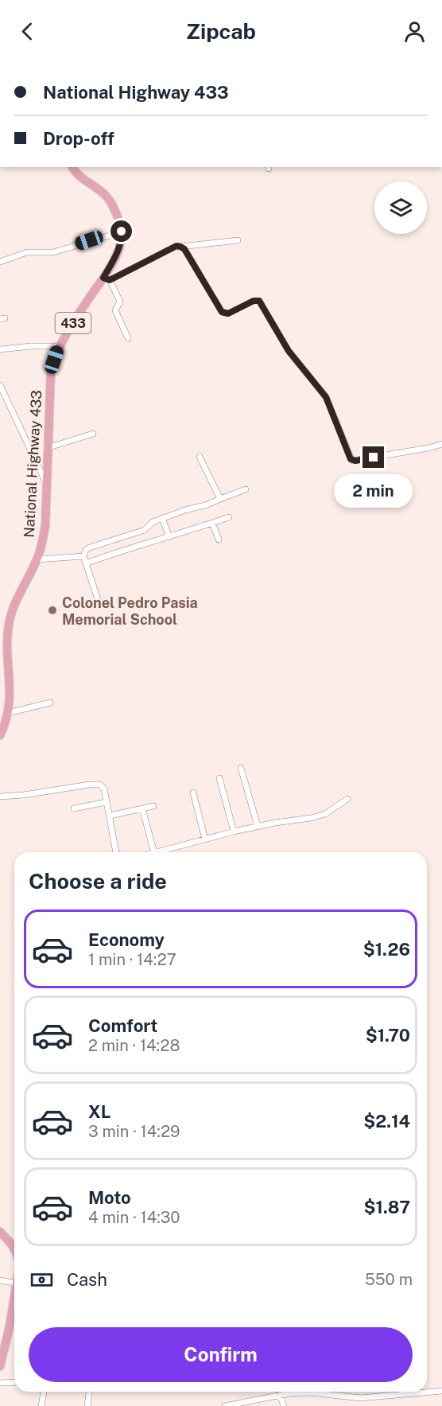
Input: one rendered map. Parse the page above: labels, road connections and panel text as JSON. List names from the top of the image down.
{
  "streets": {
    "main road": ["433", "National Highway 433"]
  },
  "places": ["Colonel Pedro Pasia Memorial School"],
  "page": {
    "header": "Zipcab",
    "banner": ["National Highway 433", "Drop-off"],
    "bubble": "2 min",
    "heading": "Choose a ride",
    "list": [
      {
        "name": "Economy",
        "note": "1 min · 14:27",
        "value": "$1.26"
      },
      {
        "name": "Comfort",
        "note": "2 min · 14:28",
        "value": "$1.70"
      },
      {
        "name": "XL",
        "note": "3 min · 14:29",
        "value": "$2.14"
      },
      {
        "name": "Moto",
        "note": "4 min · 14:30",
        "value": "$1.87"
      }
    ],
    "pay": ["Cash", "550 m"],
    "buttons": "Confirm"
  }
}
